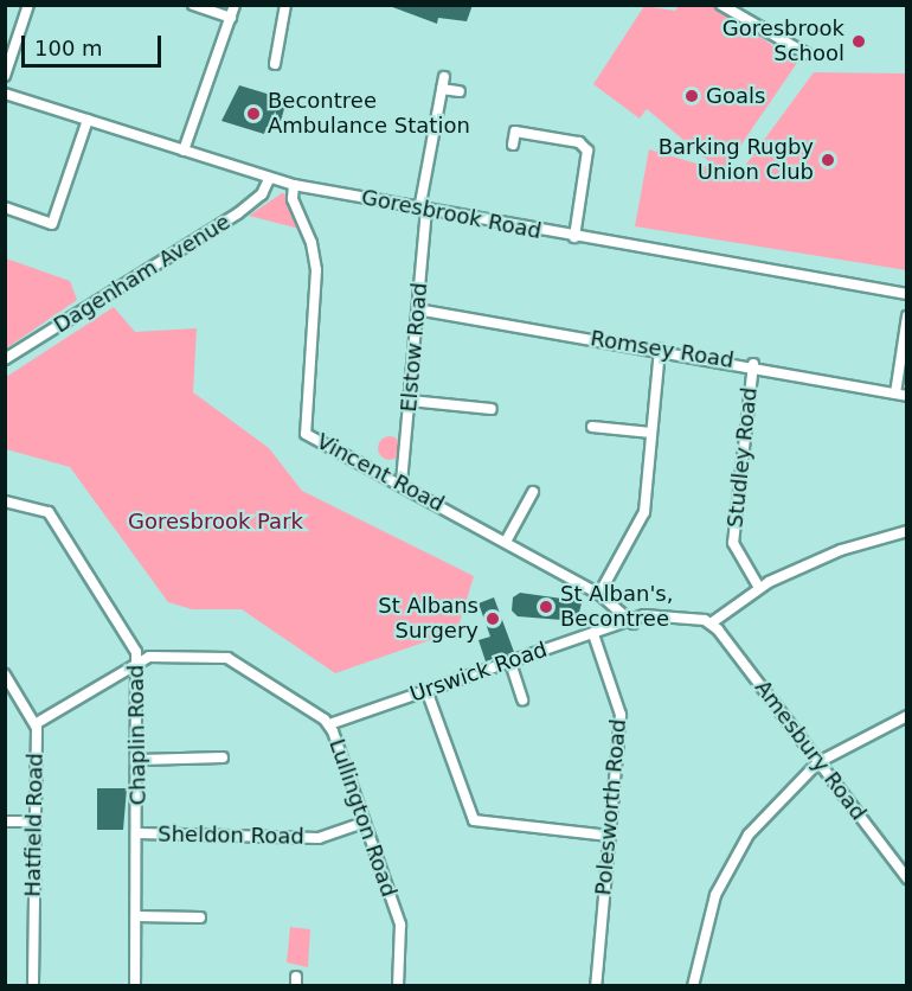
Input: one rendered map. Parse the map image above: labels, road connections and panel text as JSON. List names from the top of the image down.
{
  "streets": {
    "street": [
      "Goresbrook Road",
      "Dagenham Avenue",
      "Elstow Road",
      "Romsey Road",
      "Studley Road",
      "Vincent Road",
      "Urswick Road",
      "Chaplin Road",
      "Amesbury Road",
      "Polesworth Road",
      "Lullington Road",
      "Hatfield Road",
      "Sheldon Road"
    ]
  },
  "crossings": [
    ["Goresbrook Road", "Dagenham Avenue"],
    ["Goresbrook Road", "Elstow Road"],
    ["Goresbrook Road", "Vincent Road"],
    ["Elstow Road", "Romsey Road"],
    ["Elstow Road", "Vincent Road"],
    ["Romsey Road", "Studley Road"],
    ["Vincent Road", "Urswick Road"],
    ["Urswick Road", "Amesbury Road"],
    ["Urswick Road", "Polesworth Road"],
    ["Urswick Road", "Lullington Road"],
    ["Chaplin Road", "Lullington Road"],
    ["Chaplin Road", "Sheldon Road"],
    ["Lullington Road", "Sheldon Road"]
  ],
  "parks": ["Goresbrook Park"],
  "places": [
    "Goresbrook School",
    "Goals",
    "Becontree Ambulance Station",
    "Barking Rugby Union Club",
    "St Alban's, Becontree",
    "St Albans Surgery"
  ],
  "scale_bar": "100 m"
}
